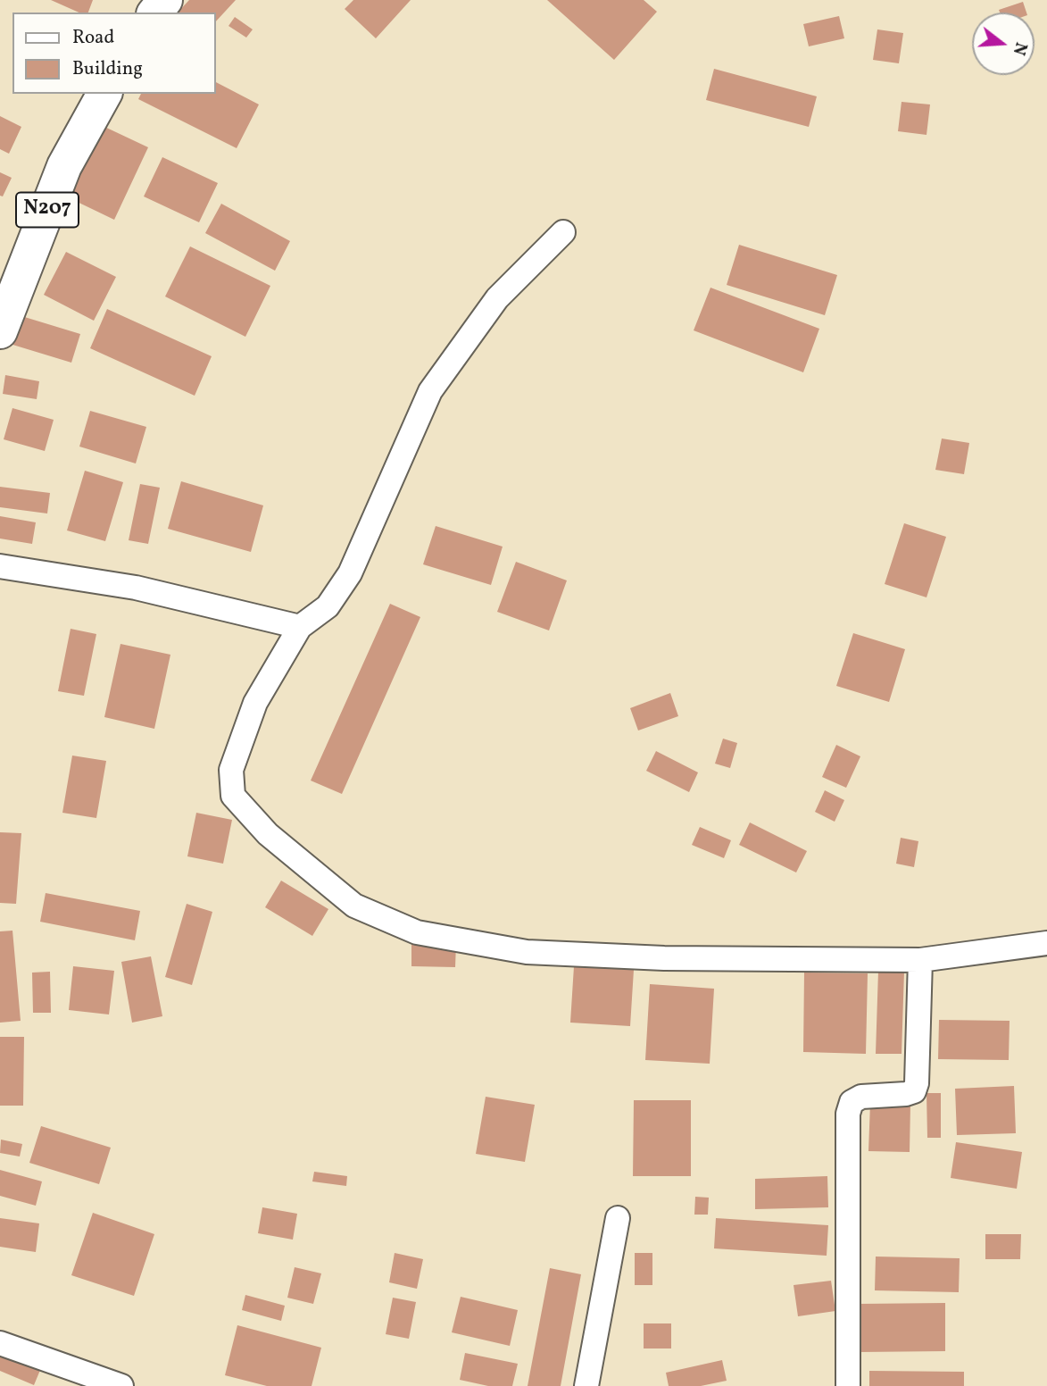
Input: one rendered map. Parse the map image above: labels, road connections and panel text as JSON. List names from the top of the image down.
{
  "streets": {
    "highway": ["N207"]
  },
  "legend": ["Road", "Building"],
  "north": "right"
}
